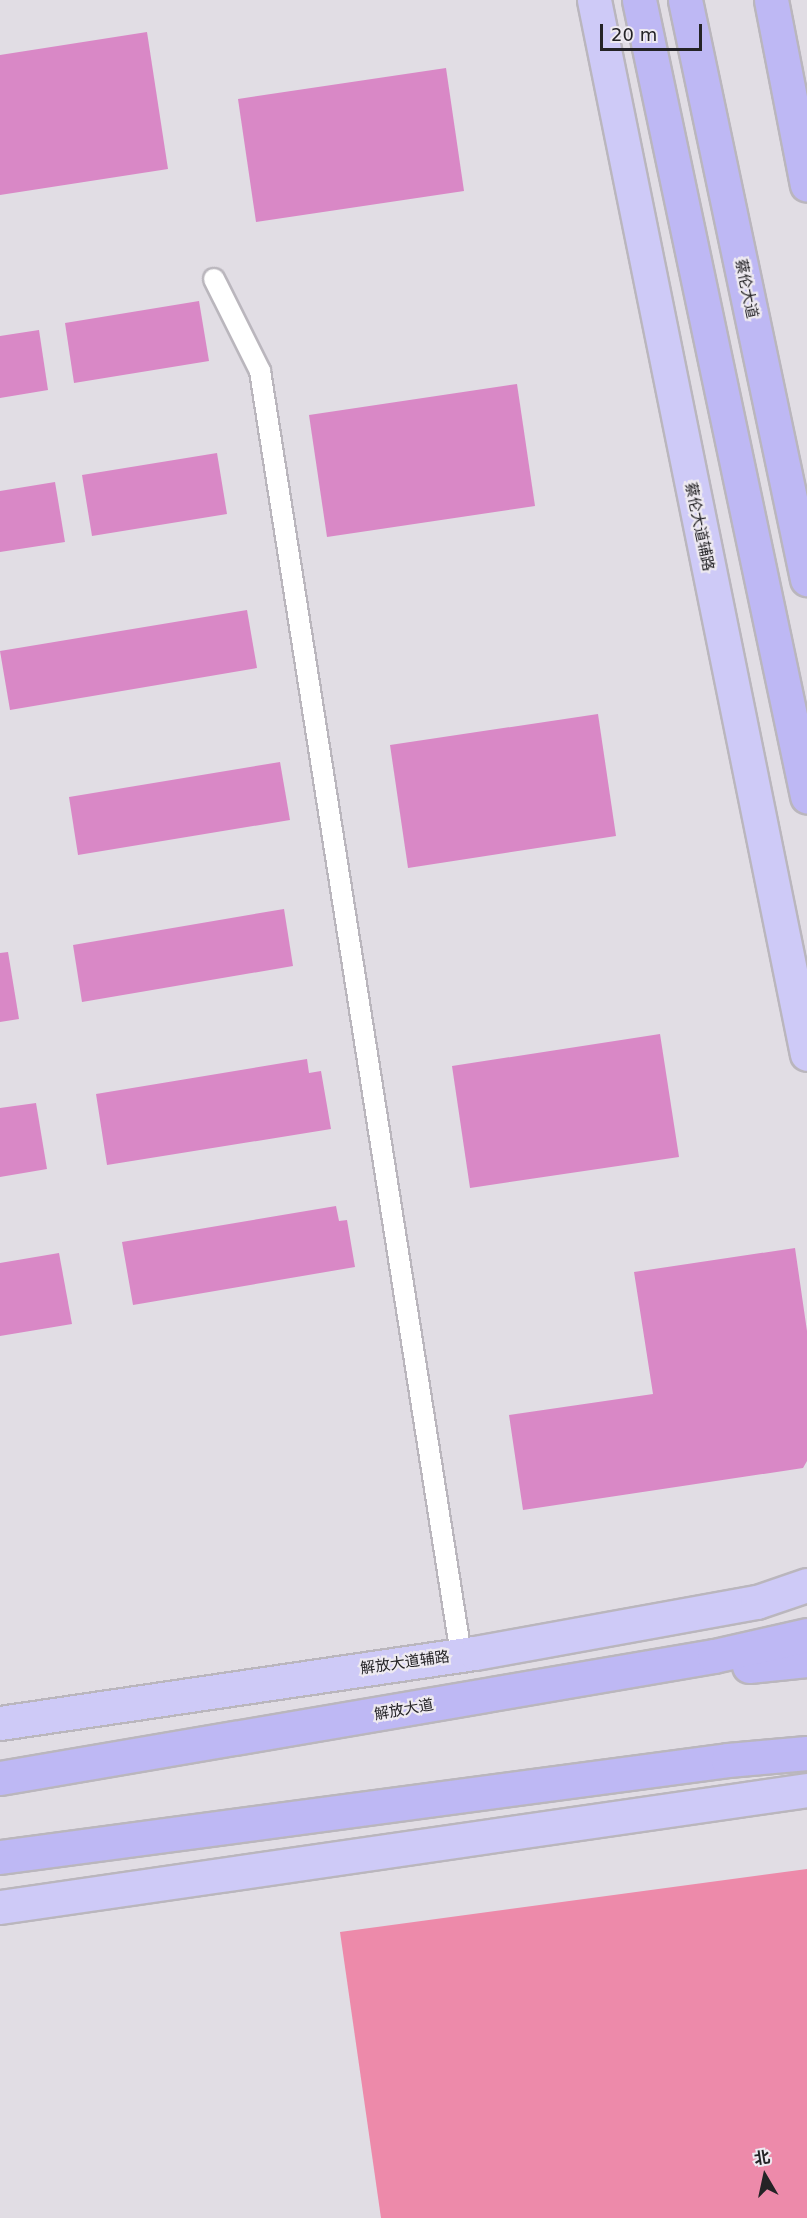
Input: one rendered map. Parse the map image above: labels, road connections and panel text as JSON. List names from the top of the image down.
{
  "streets": {
    "highway": ["蔡伦大道", "解放大道"],
    "main road": ["蔡伦大道辅路", "解放大道辅路"]
  },
  "scale_bar": "20 m",
  "north": "top"
}
